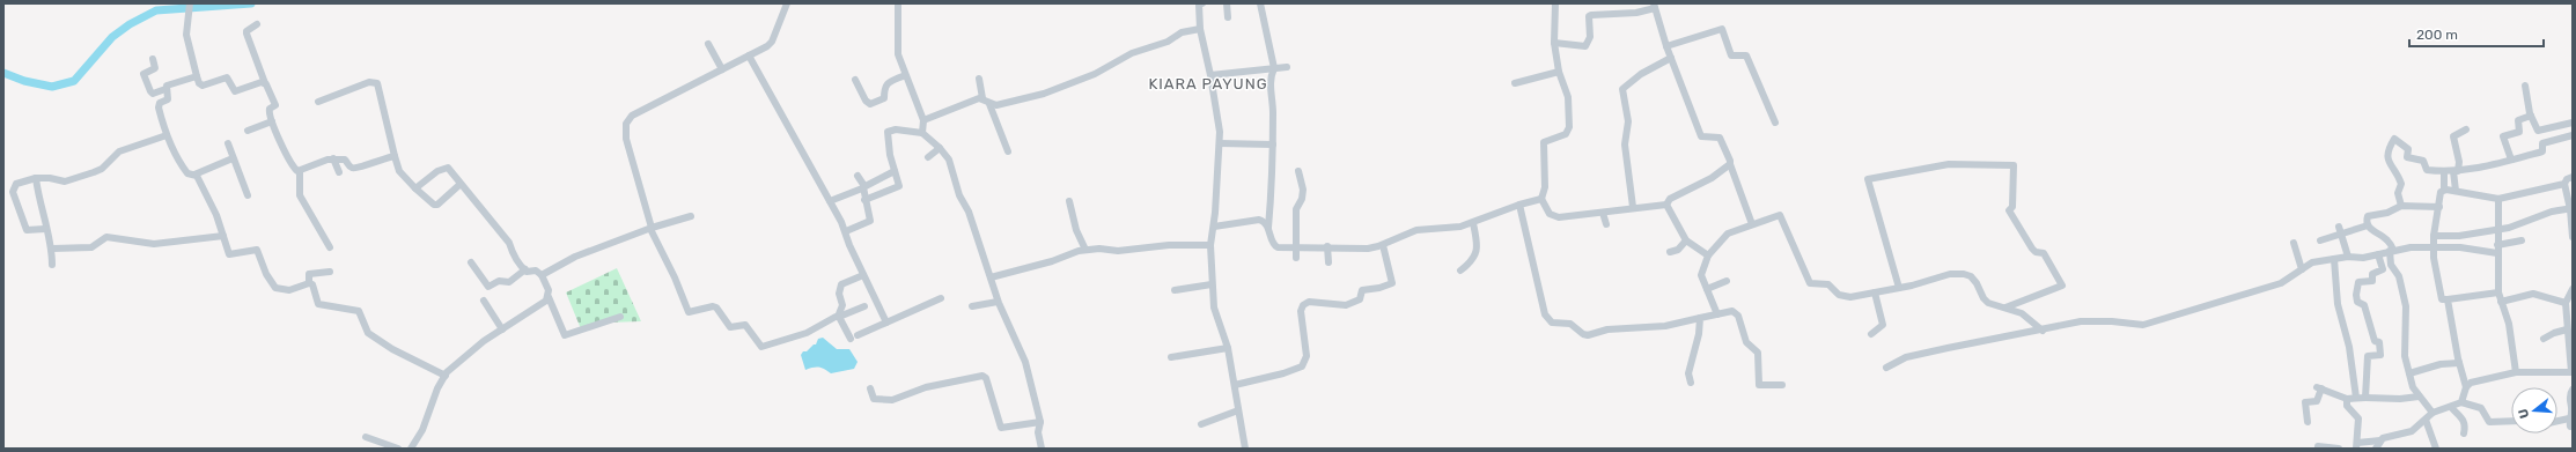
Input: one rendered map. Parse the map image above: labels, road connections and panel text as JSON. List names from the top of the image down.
{
  "districts": ["KIARA PAYUNG"],
  "scale_bar": "200 m",
  "north": "left"
}
